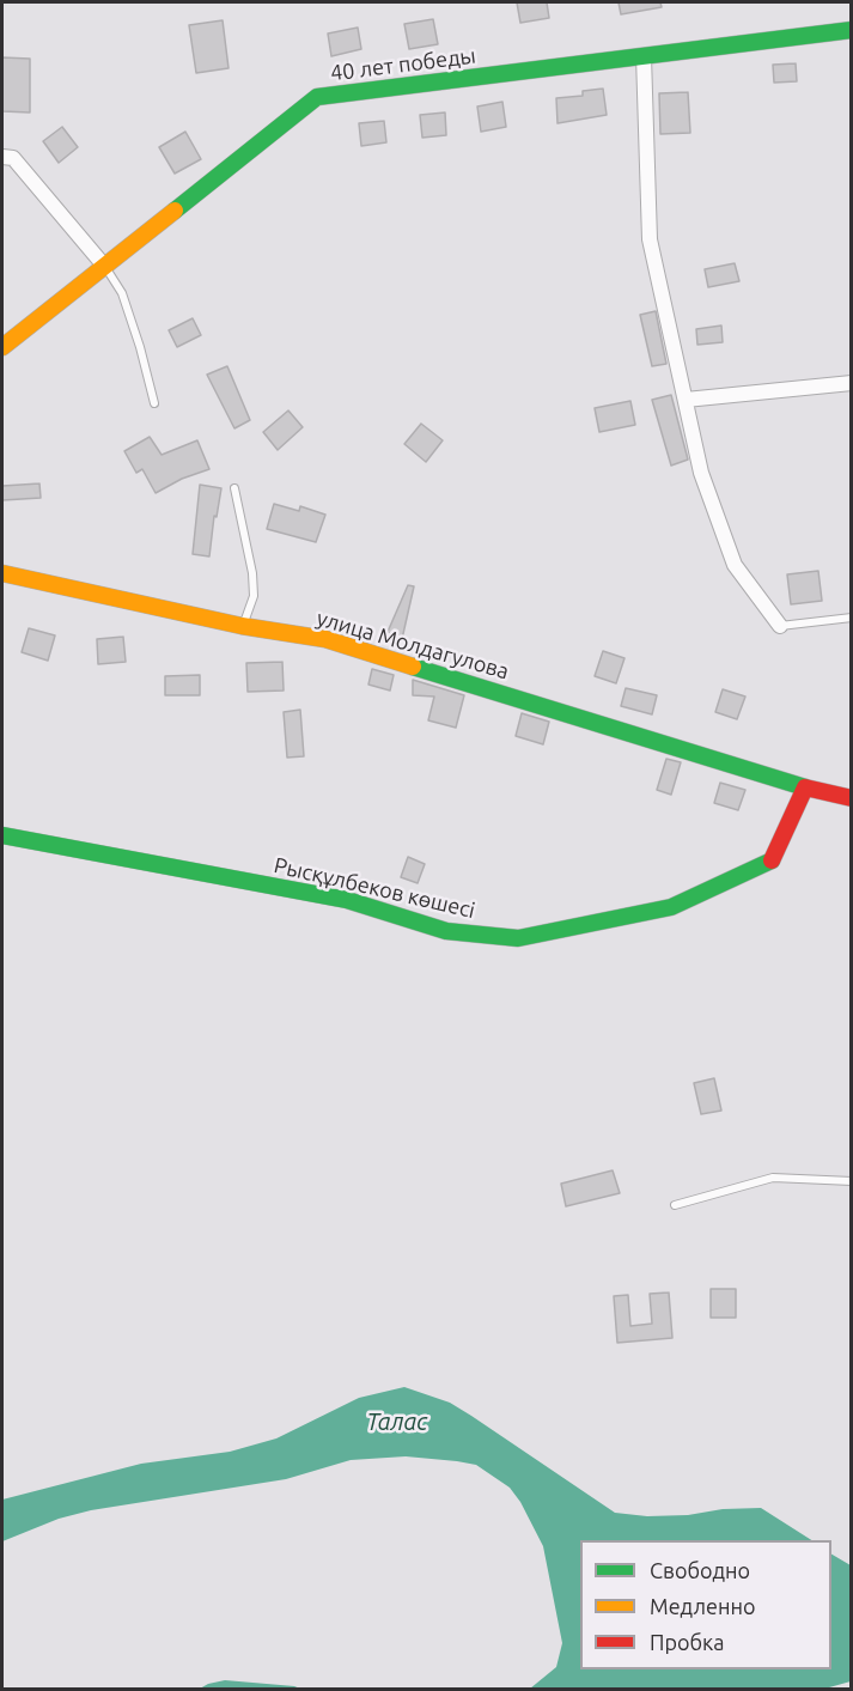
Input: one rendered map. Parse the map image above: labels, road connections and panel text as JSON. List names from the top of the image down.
{
  "streets": {
    "street": ["40 лет победы", "улица Молдагулова", "Рысқұлбеков көшесі"]
  },
  "crossings": [
    ["улица Молдагулова", "Рысқұлбеков көшесі"]
  ],
  "water": ["Талас"],
  "legend": ["Свободно", "Медленно", "Пробка"]
}
